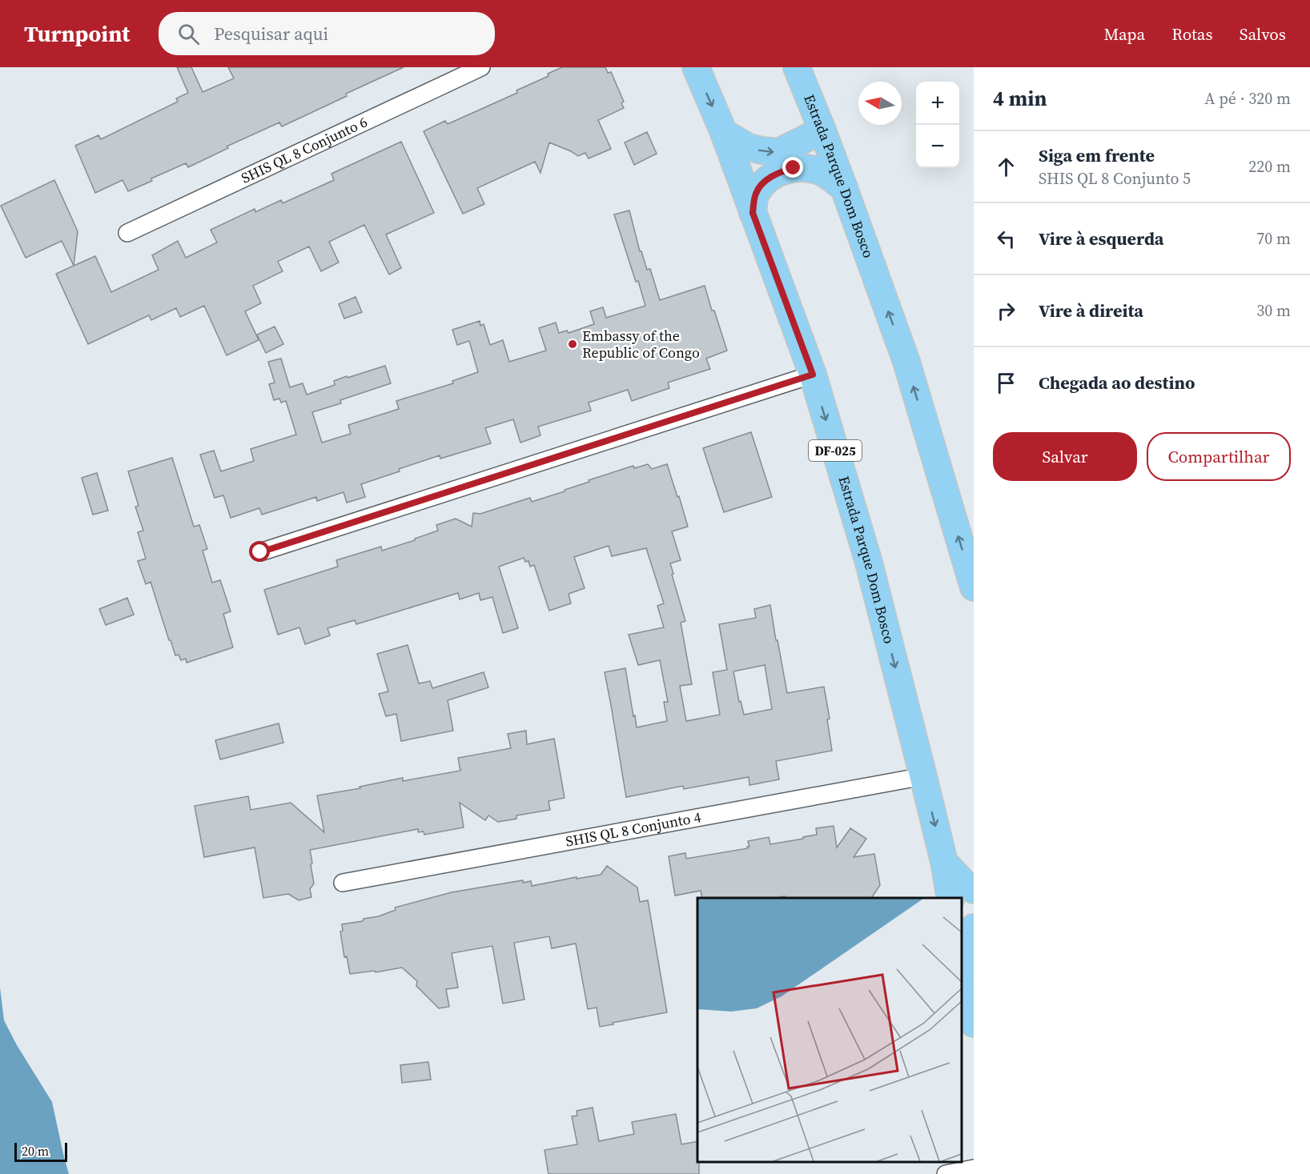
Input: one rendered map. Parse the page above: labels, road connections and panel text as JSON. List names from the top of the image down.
{
  "streets": {
    "main road": ["Estrada Parque Dom Bosco", "DF-025"],
    "street": ["SHIS QL 8 Conjunto 6", "SHIS QL 8 Conjunto 4"]
  },
  "crossings": [
    ["Estrada Parque Dom Bosco", "SHIS QL 8 Conjunto 4"]
  ],
  "places": ["Embassy of the Republic of Congo"],
  "scale_bar": "20 m",
  "north": "left",
  "page": {
    "header": "Turnpoint",
    "search": "Pesquisar aqui",
    "nav": ["Mapa", "Rotas", "Salvos"],
    "heading": ["4 min", "A pé · 320 m"],
    "map_buttons": ["+", "−"],
    "list": [
      ["Siga em frente", "SHIS QL 8 Conjunto 5", "220 m"],
      ["Vire à esquerda", "70 m"],
      ["Vire à direita", "30 m"],
      "Chegada ao destino"
    ],
    "buttons": ["Salvar", "Compartilhar"],
    "scale": "20 m"
  }
}
